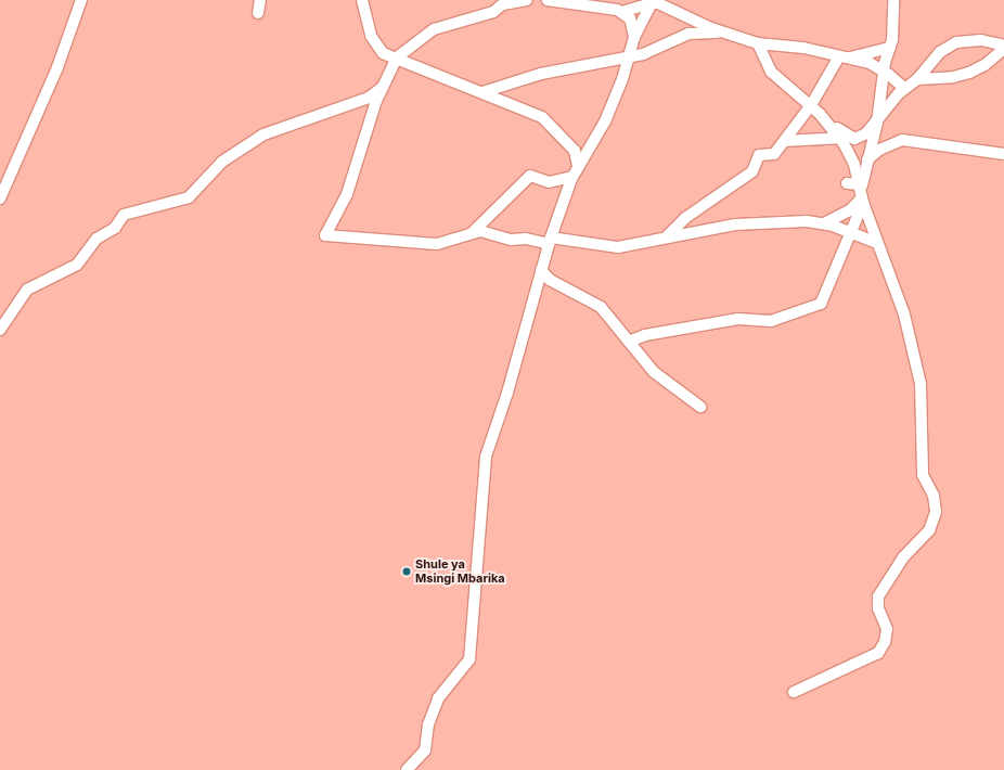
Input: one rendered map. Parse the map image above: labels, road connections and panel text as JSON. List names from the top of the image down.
{
  "places": ["Shule ya Msingi Mbarika"]
}
